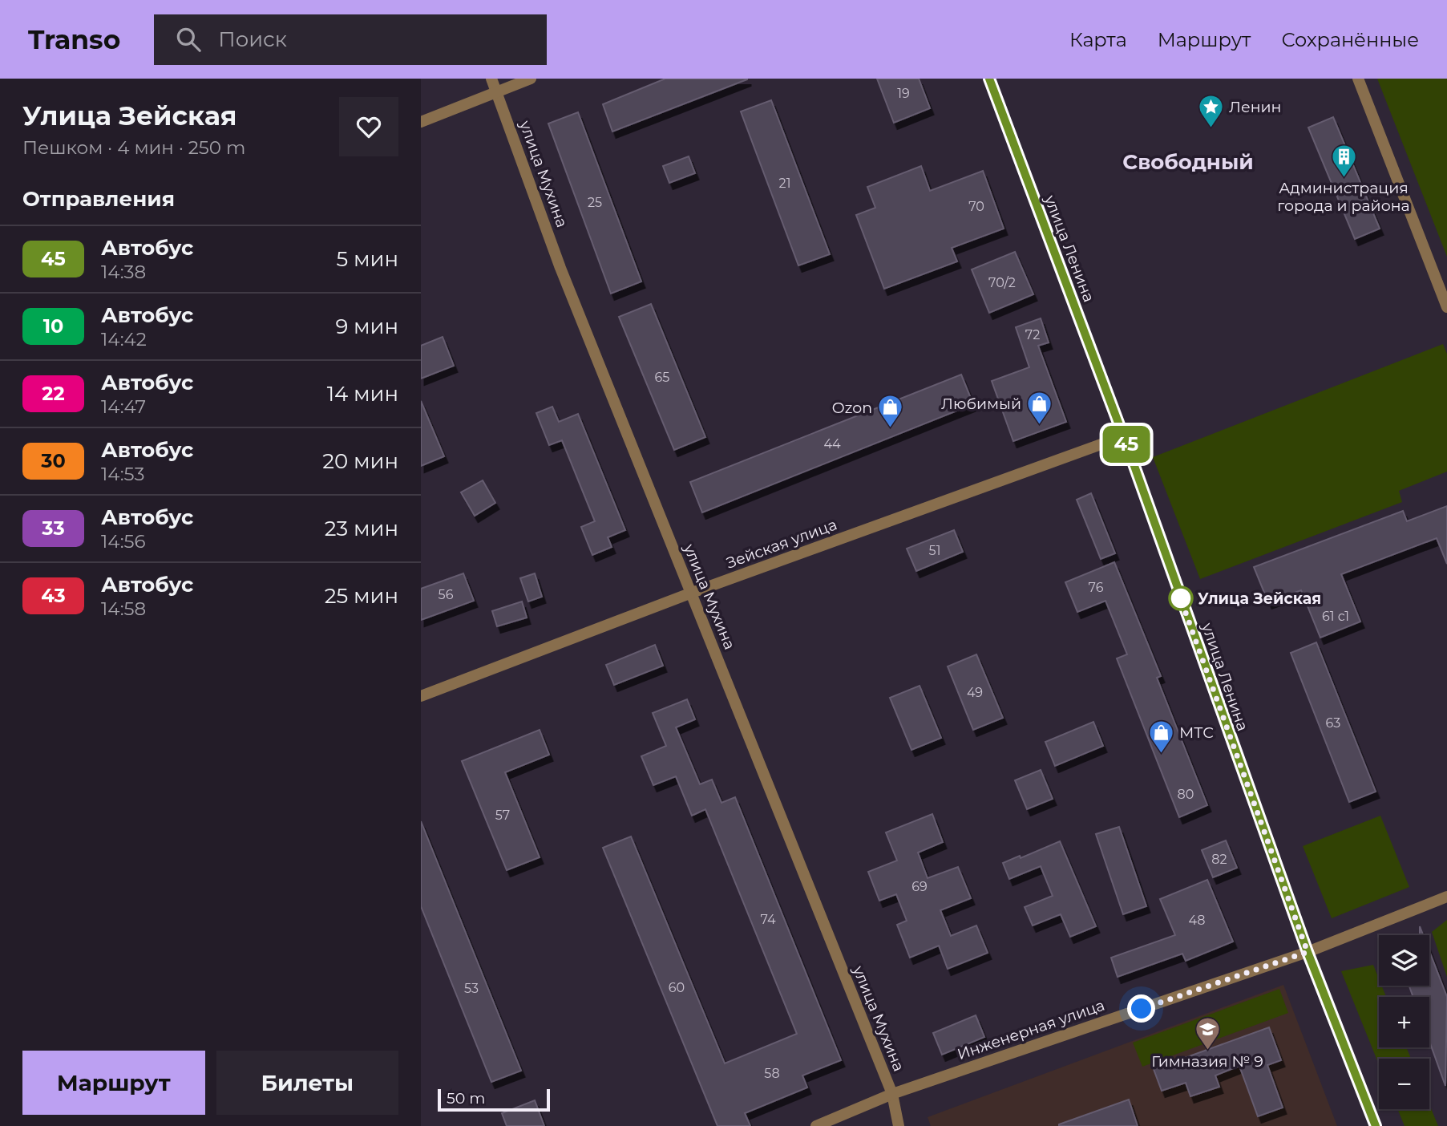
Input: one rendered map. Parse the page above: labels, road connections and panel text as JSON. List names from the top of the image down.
{
  "streets": {
    "main road": ["улица Ленина"],
    "street": ["улица Мухина", "Зейская улица", "Инженерная улица"]
  },
  "crossings": [
    ["улица Мухина", "Зейская улица"],
    ["улица Мухина", "Инженерная улица"],
    ["улица Ленина", "Зейская улица"],
    ["улица Ленина", "Инженерная улица"]
  ],
  "districts": ["Свободный"],
  "places": {
    "place": ["Ленин"],
    "building": ["Администрация города и района"],
    "shop": ["Любимый", "Ozon", "МТС"],
    "other": ["Улица Зейская"],
    "school or university": ["Гимназия № 9"]
  },
  "lines": ["bus line 45"],
  "house_numbers": [
    "19",
    "21",
    "25",
    "70",
    "70/2",
    "72",
    "65",
    "44",
    "51",
    "76",
    "56",
    "61 с1",
    "49",
    "63",
    "80",
    "57",
    "82",
    "69",
    "74",
    "48",
    "60",
    "53",
    "58"
  ],
  "scale_bar": "50 m",
  "page": {
    "header": "Transo",
    "search": "Поиск",
    "nav": ["Карта", "Маршрут", "Сохранённые"],
    "heading": [
      ["Улица Зейская", "Пешком · 4 мин · 250 m"],
      "Отправления"
    ],
    "on_map": "45",
    "list": [
      {
        "mark": "45",
        "name": "Автобус",
        "note": "14:38",
        "value": "5 мин"
      },
      {
        "mark": "10",
        "name": "Автобус",
        "note": "14:42",
        "value": "9 мин"
      },
      {
        "mark": "22",
        "name": "Автобус",
        "note": "14:47",
        "value": "14 мин"
      },
      {
        "mark": "30",
        "name": "Автобус",
        "note": "14:53",
        "value": "20 мин"
      },
      {
        "mark": "33",
        "name": "Автобус",
        "note": "14:56",
        "value": "23 мин"
      },
      {
        "mark": "43",
        "name": "Автобус",
        "note": "14:58",
        "value": "25 мин"
      }
    ],
    "map_buttons": ["+", "−"],
    "buttons": ["Маршрут", "Билеты"],
    "scale": "50 m"
  }
}
